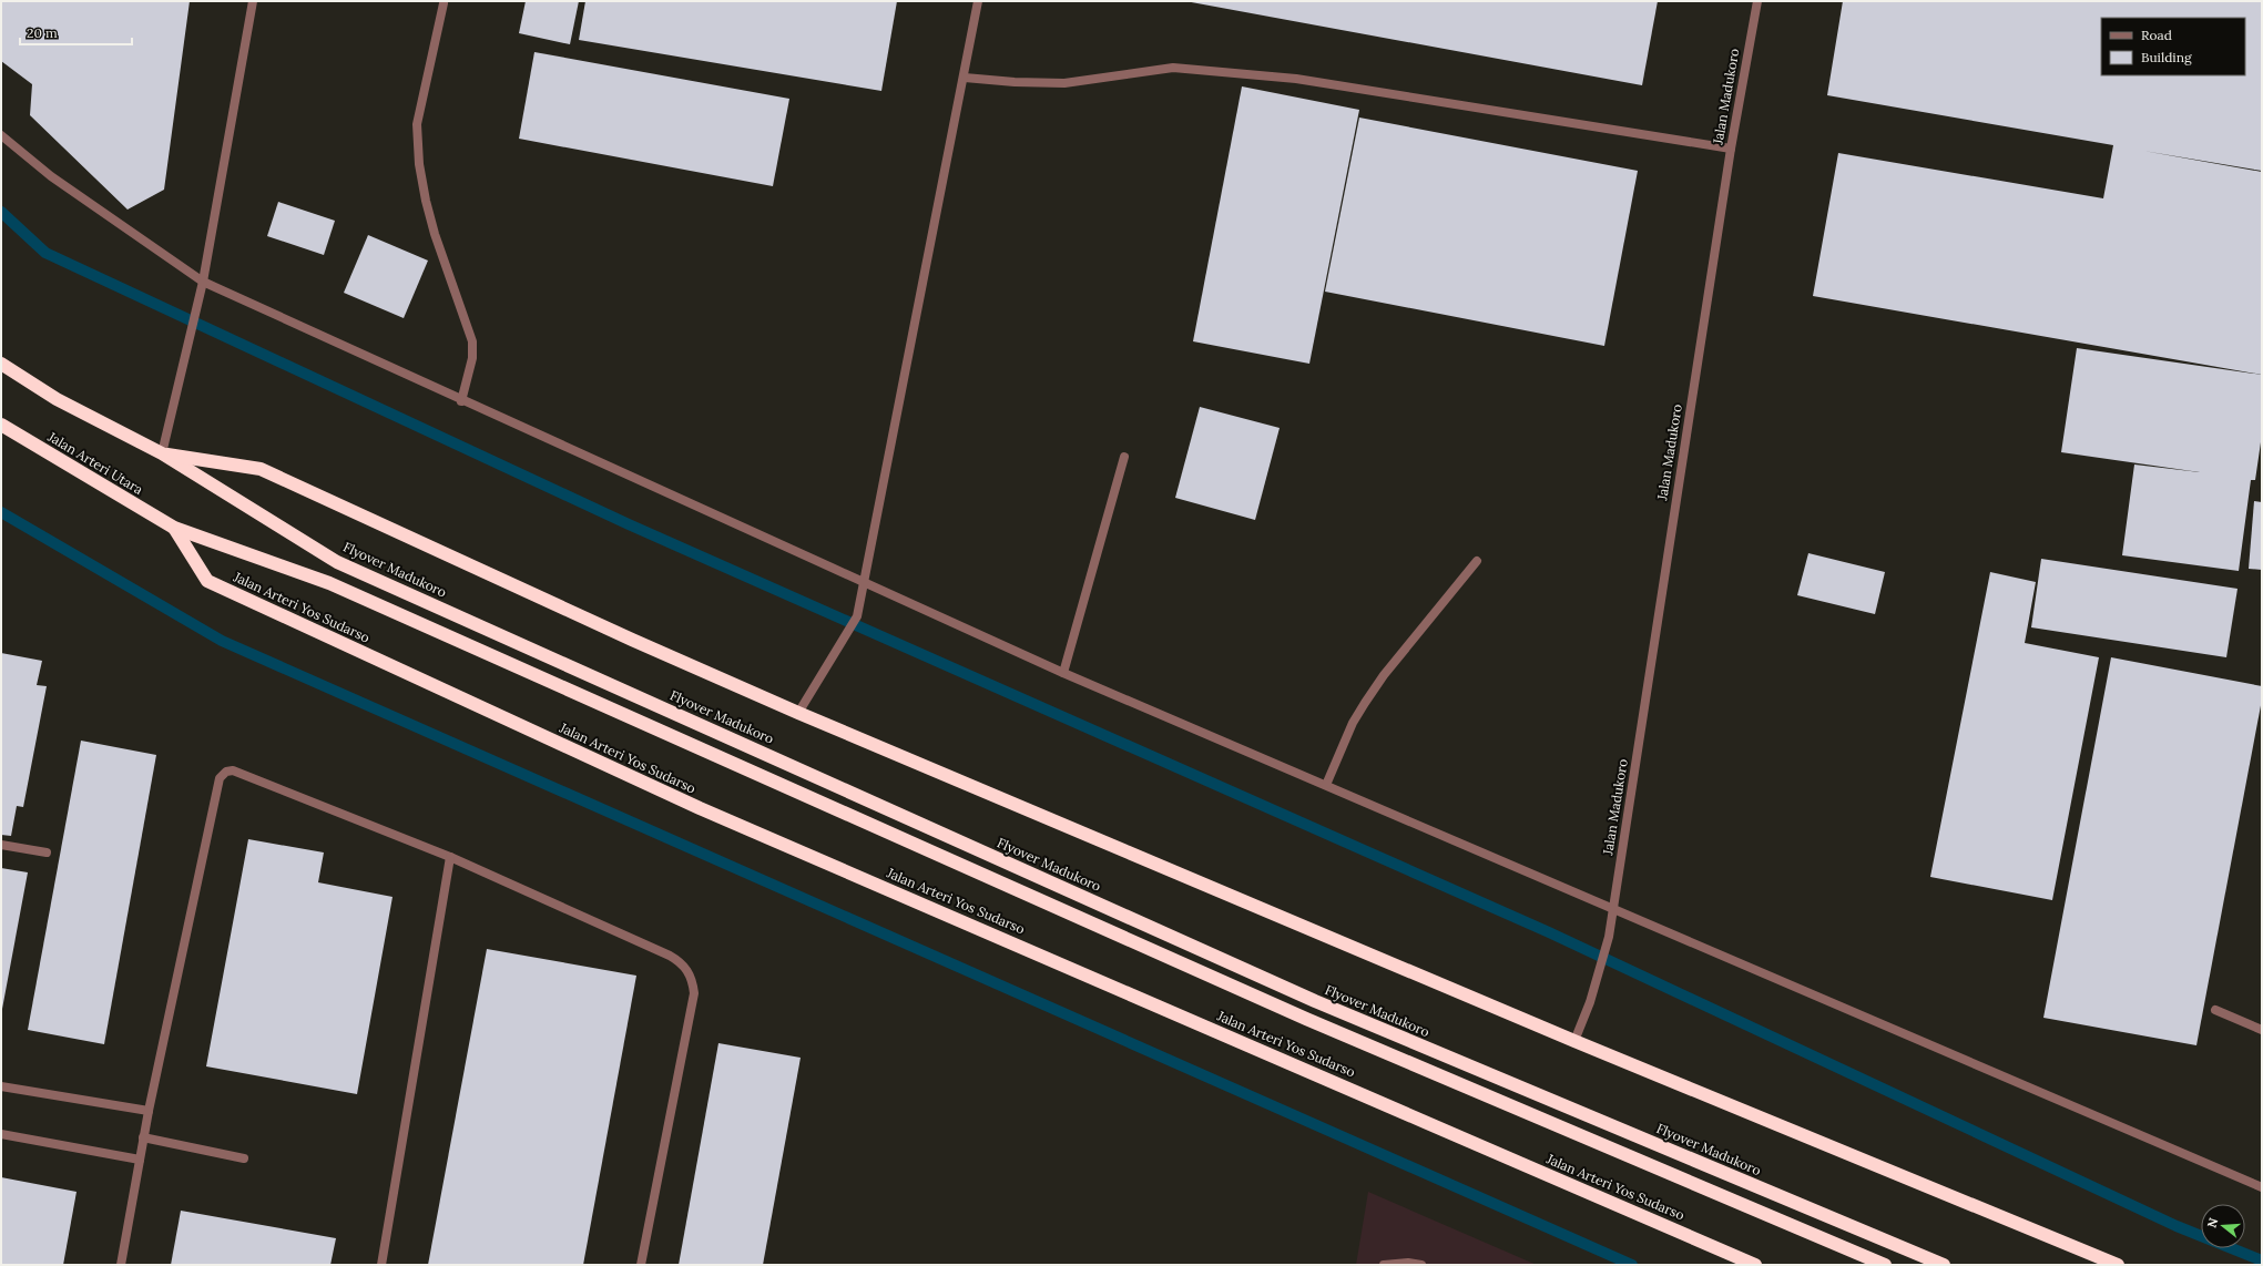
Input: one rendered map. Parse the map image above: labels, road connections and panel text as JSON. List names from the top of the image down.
{
  "streets": {
    "highway": ["Jalan Arteri Utara", "Flyover Madukoro", "Jalan Arteri Yos Sudarso"],
    "street": ["Jalan Madukoro"]
  },
  "crossings": [
    ["Jalan Arteri Utara", "Jalan Arteri Yos Sudarso"]
  ],
  "legend": ["Road", "Building"],
  "scale_bar": "20 m",
  "north": "left"
}
